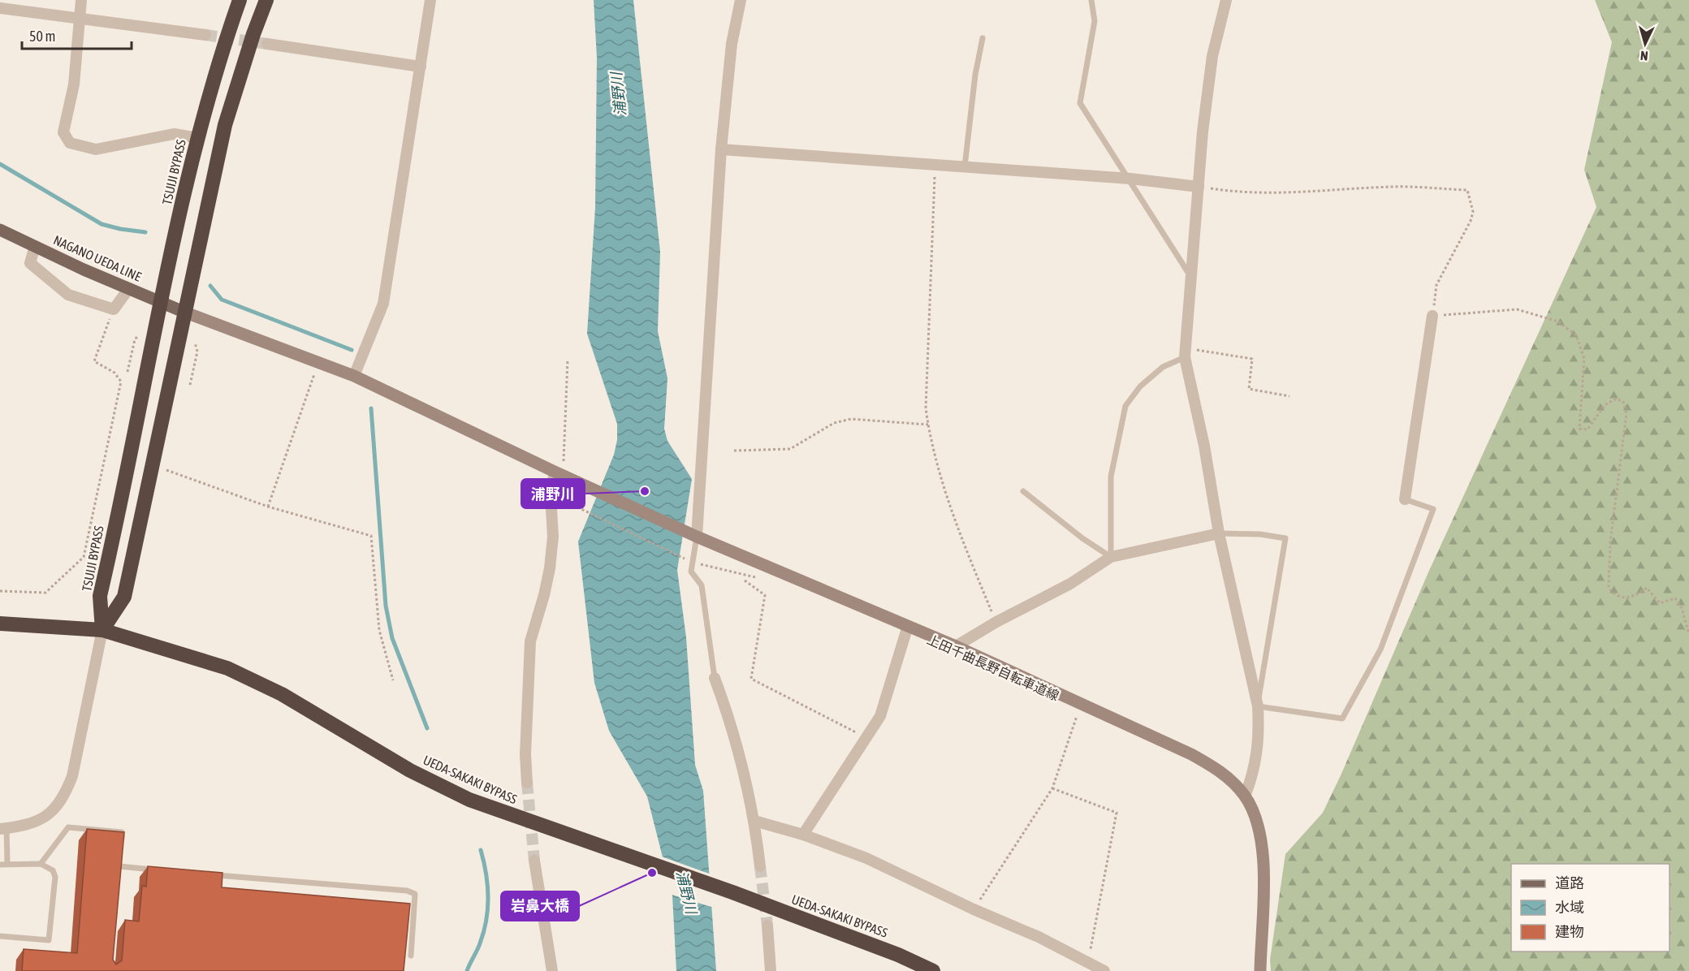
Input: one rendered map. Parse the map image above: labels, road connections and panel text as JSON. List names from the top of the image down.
{
  "streets": {
    "highway": ["TSUIJI BYPASS", "UEDA-SAKAKI BYPASS"],
    "main road": ["NAGANO UEDA LINE"]
  },
  "crossings": [
    ["TSUIJI BYPASS", "NAGANO UEDA LINE"],
    ["TSUIJI BYPASS", "UEDA-SAKAKI BYPASS"]
  ],
  "water": ["浦野川"],
  "places": ["浦野川", "岩鼻大橋"],
  "legend": ["道路", "水域", "建物"],
  "scale_bar": "50 m",
  "north": "bottom"
}
